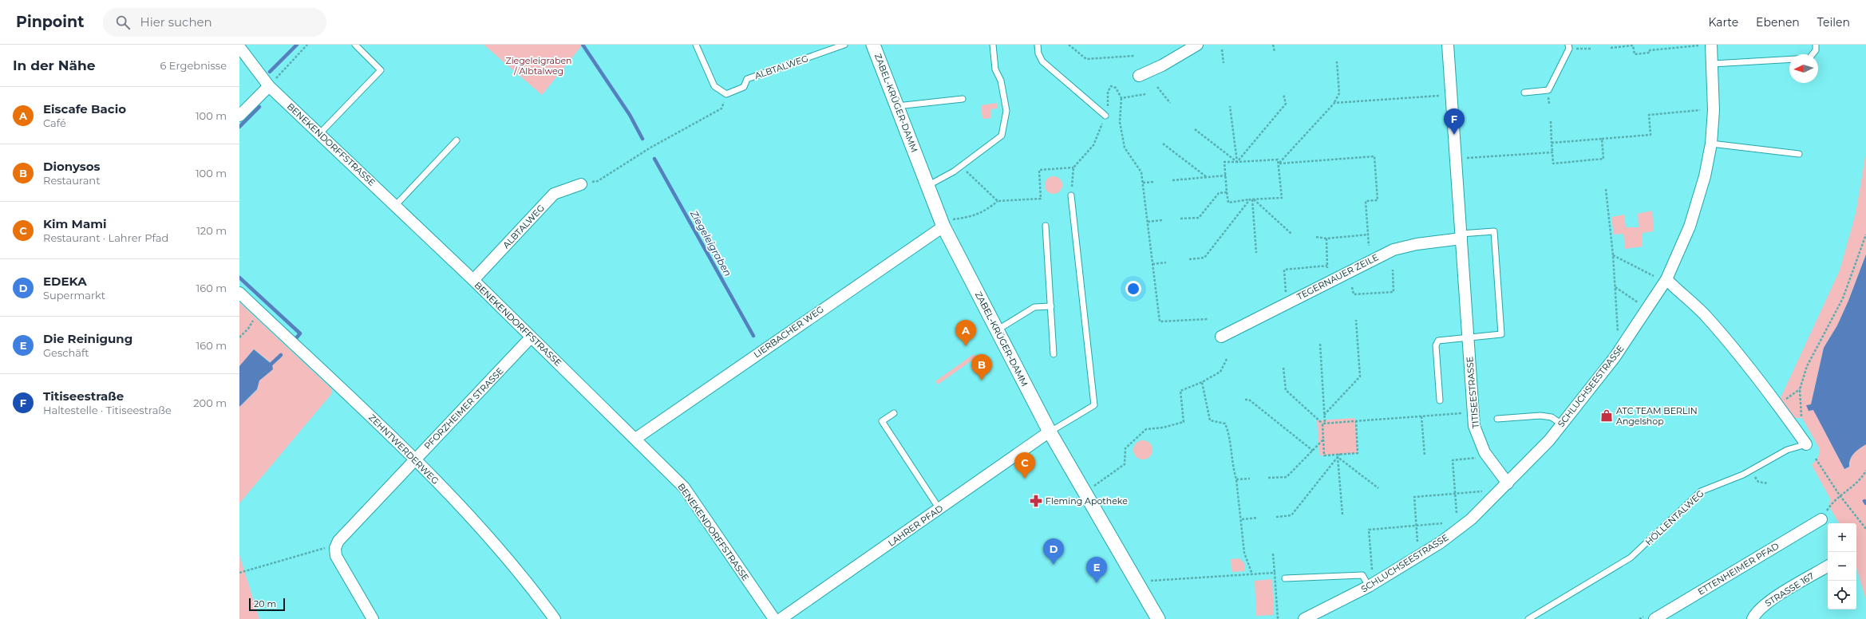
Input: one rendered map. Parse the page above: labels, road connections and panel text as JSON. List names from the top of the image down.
{
  "streets": {
    "street": [
      "ALBTALWEG",
      "ZABEL-KRÜGER-DAMM",
      "BENEKENDORFFSTRASSE",
      "TEGERNAUER ZEILE",
      "LIERBACHER WEG",
      "SCHLUCHSEESTRASSE",
      "TITISEESTRASSE",
      "PFORZHEIMER STRASSE",
      "ZEHNTWERDERWEG",
      "HÖLLENTALWEG",
      "LAHRER PFAD",
      "ETTENHEIMER PFAD",
      "STRASSE 167"
    ]
  },
  "crossings": [
    ["ALBTALWEG", "BENEKENDORFFSTRASSE"],
    ["ZABEL-KRÜGER-DAMM", "LIERBACHER WEG"],
    ["ZABEL-KRÜGER-DAMM", "LAHRER PFAD"],
    ["BENEKENDORFFSTRASSE", "LIERBACHER WEG"],
    ["BENEKENDORFFSTRASSE", "PFORZHEIMER STRASSE"],
    ["TEGERNAUER ZEILE", "TITISEESTRASSE"],
    ["SCHLUCHSEESTRASSE", "TITISEESTRASSE"],
    ["SCHLUCHSEESTRASSE", "HÖLLENTALWEG"],
    ["PFORZHEIMER STRASSE", "ZEHNTWERDERWEG"]
  ],
  "water": ["Ziegeleigraben"],
  "parks": ["Ziegeleigraben / Albtalweg"],
  "places": {
    "shop": ["ATC TEAM BERLIN Angelshop"],
    "pharmacy": ["Fleming Apotheke"]
  },
  "scale_bar": "20 m",
  "north": "left",
  "page": {
    "header": "Pinpoint",
    "search": "Hier suchen",
    "nav": ["Karte", "Ebenen", "Teilen"],
    "heading": ["In der Nähe", "6 Ergebnisse"],
    "list": [
      {
        "mark": "A",
        "name": "Eiscafe Bacio",
        "note": "Café",
        "value": "100 m"
      },
      {
        "mark": "B",
        "name": "Dionysos",
        "note": "Restaurant",
        "value": "100 m"
      },
      {
        "mark": "C",
        "name": "Kim Mami",
        "note": "Restaurant · Lahrer Pfad",
        "value": "120 m"
      },
      {
        "mark": "D",
        "name": "EDEKA",
        "note": "Supermarkt",
        "value": "160 m"
      },
      {
        "mark": "E",
        "name": "Die Reinigung",
        "note": "Geschäft",
        "value": "160 m"
      },
      {
        "mark": "F",
        "name": "Titiseestraße",
        "note": "Haltestelle · Titiseestraße",
        "value": "200 m"
      }
    ],
    "pins": [
      "F",
      "A",
      "B",
      "C",
      "D",
      "E"
    ],
    "map_buttons": ["+", "−"],
    "scale": "20 m"
  }
}
